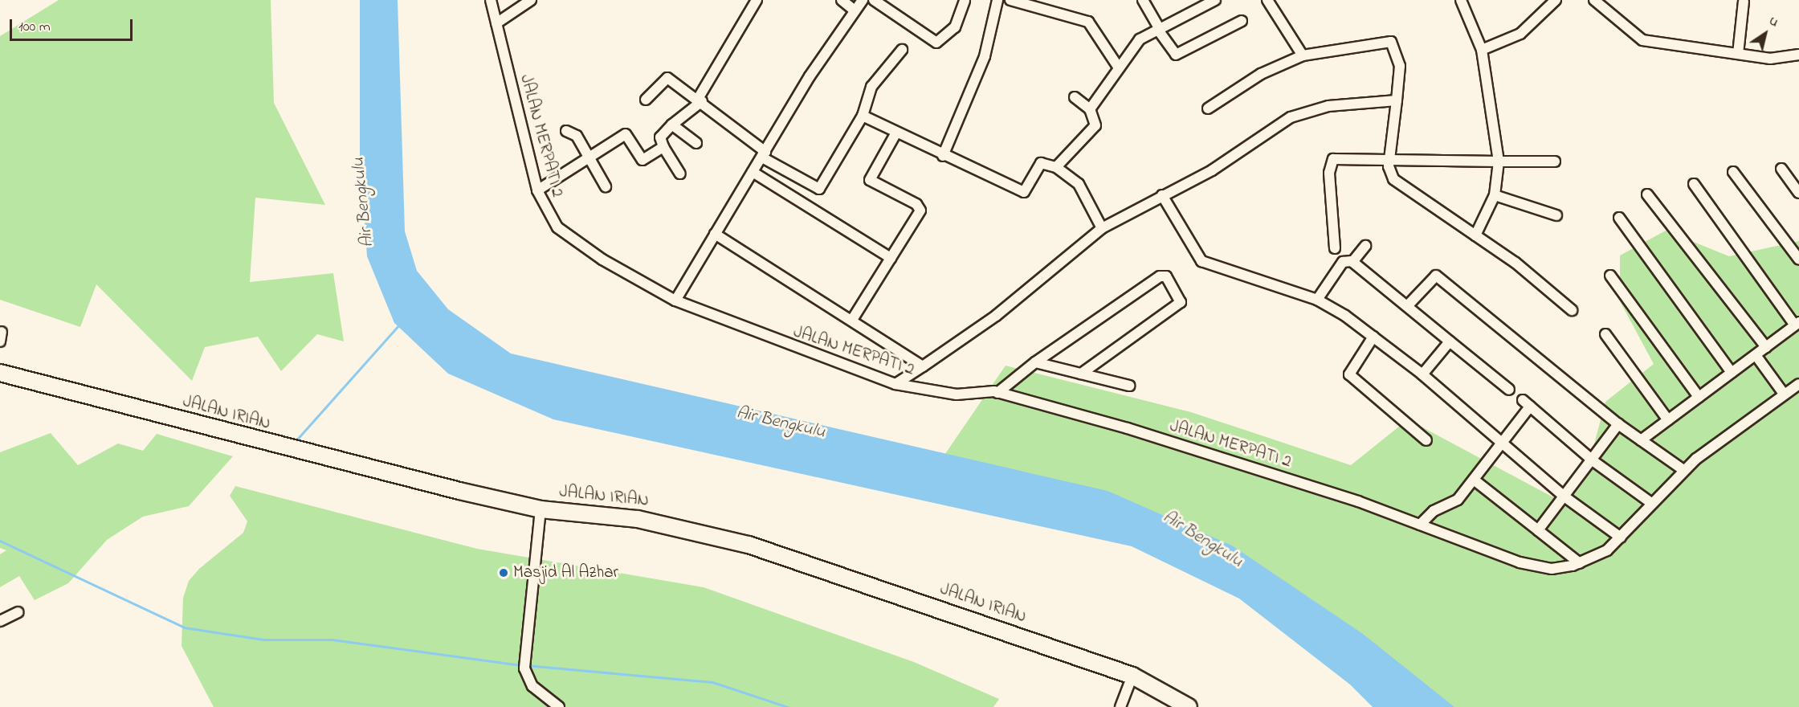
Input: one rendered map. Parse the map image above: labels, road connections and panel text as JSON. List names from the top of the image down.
{
  "streets": {
    "main road": ["JALAN IRIAN"],
    "street": ["JALAN MERPATI 2"]
  },
  "water": ["Air Bengkulu"],
  "places": ["Masjid Al Azhar"],
  "scale_bar": "100 m",
  "north": "top right"
}
